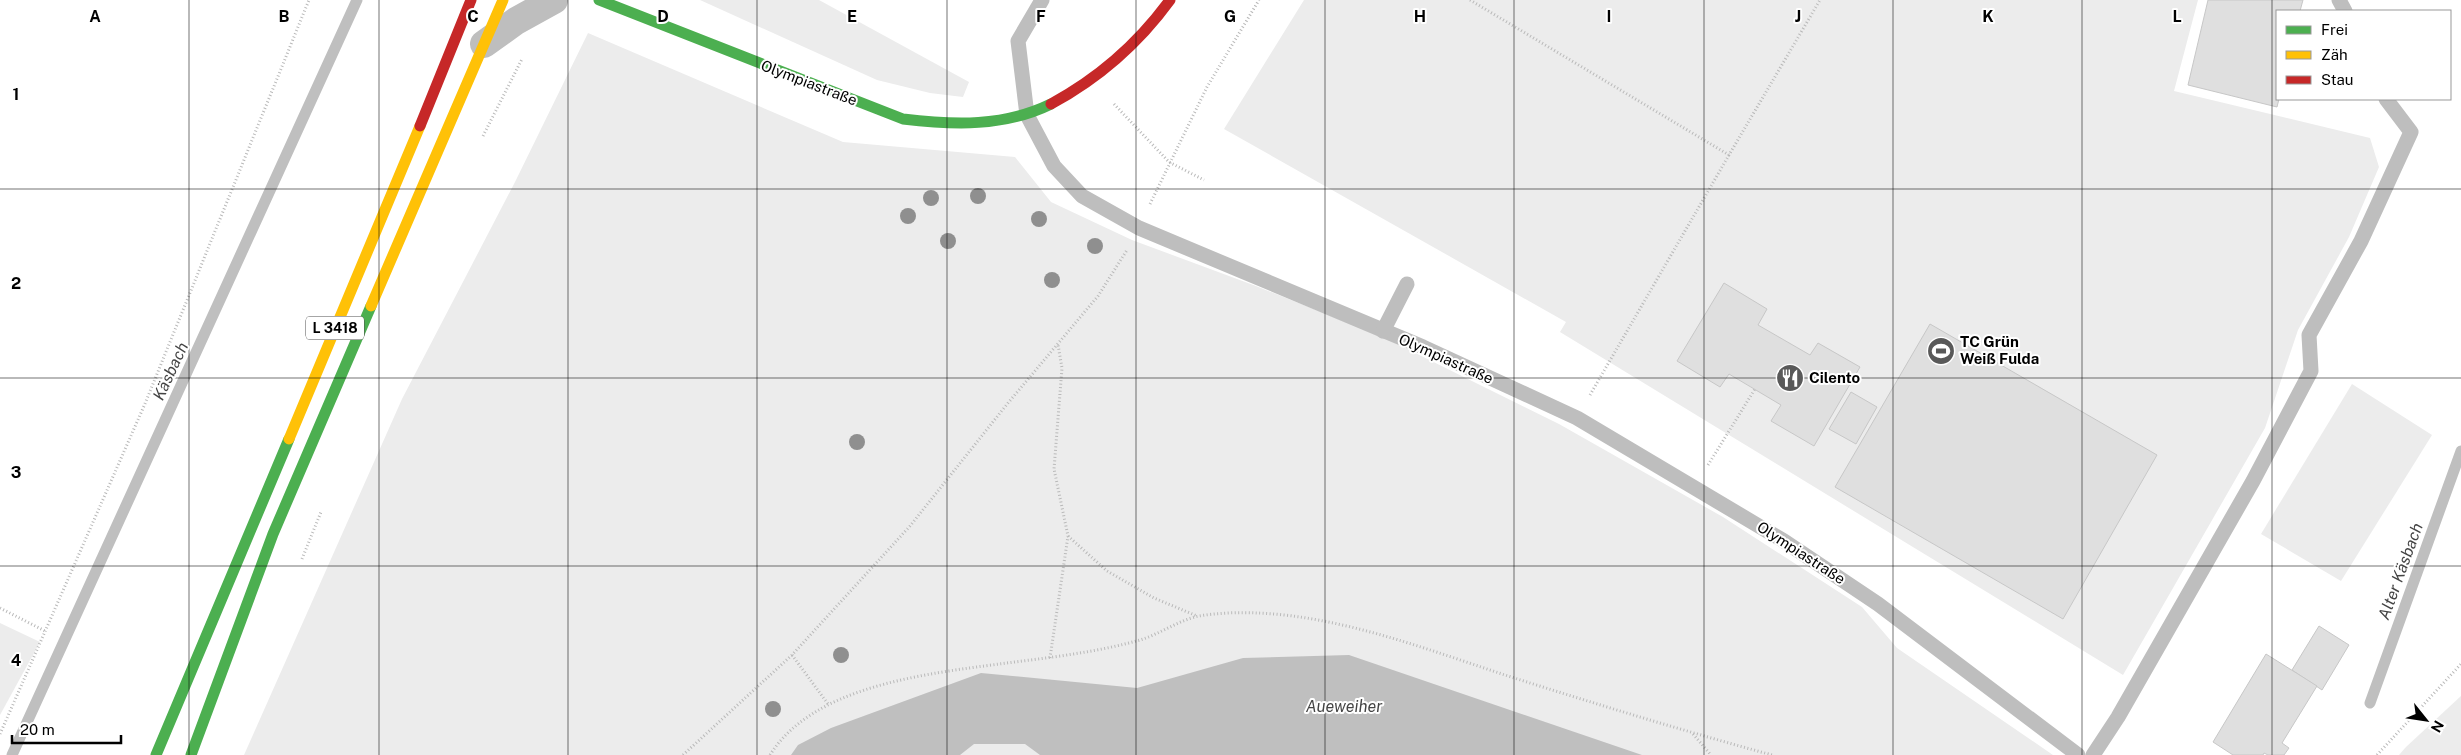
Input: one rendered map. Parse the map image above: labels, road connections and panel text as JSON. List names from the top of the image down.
{
  "streets": {
    "main road": ["Olympiastraße", "L 3418"]
  },
  "water": ["Käsbach", "Alter Käsbach", "Aueweiher"],
  "places": {
    "sports": ["TC Grün Weiß Fulda"],
    "restaurant": ["Cilento"]
  },
  "legend": ["Frei", "Zäh", "Stau"],
  "scale_bar": "20 m",
  "north": "bottom right",
  "grid": {
    "columns": [
      "A",
      "B",
      "C",
      "D",
      "E",
      "F",
      "G",
      "H",
      "I",
      "J",
      "K",
      "L"
    ],
    "rows": [
      "1",
      "2",
      "3",
      "4"
    ]
  }
}
